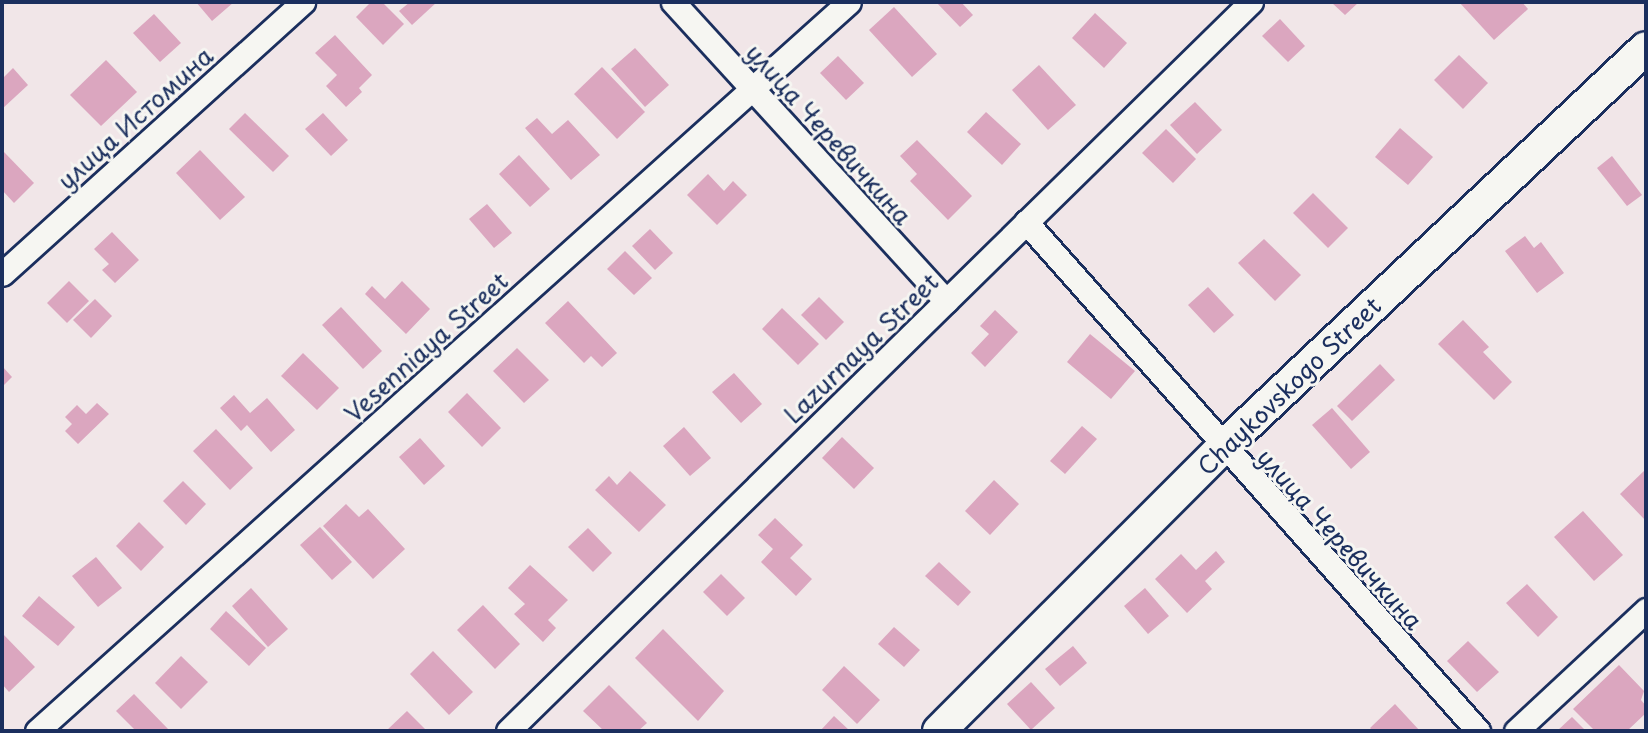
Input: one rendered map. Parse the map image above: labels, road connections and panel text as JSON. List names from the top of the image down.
{
  "streets": {
    "main road": ["Chaykovskogo Street"],
    "street": [
      "улица Истомина",
      "улица Черевичкина",
      "Vesenniaya Street",
      "Lazurnaya Street"
    ]
  },
  "crossings": [
    ["улица Черевичкина", "Vesenniaya Street"],
    ["улица Черевичкина", "Lazurnaya Street"],
    ["улица Черевичкина", "Chaykovskogo Street"]
  ]
}
